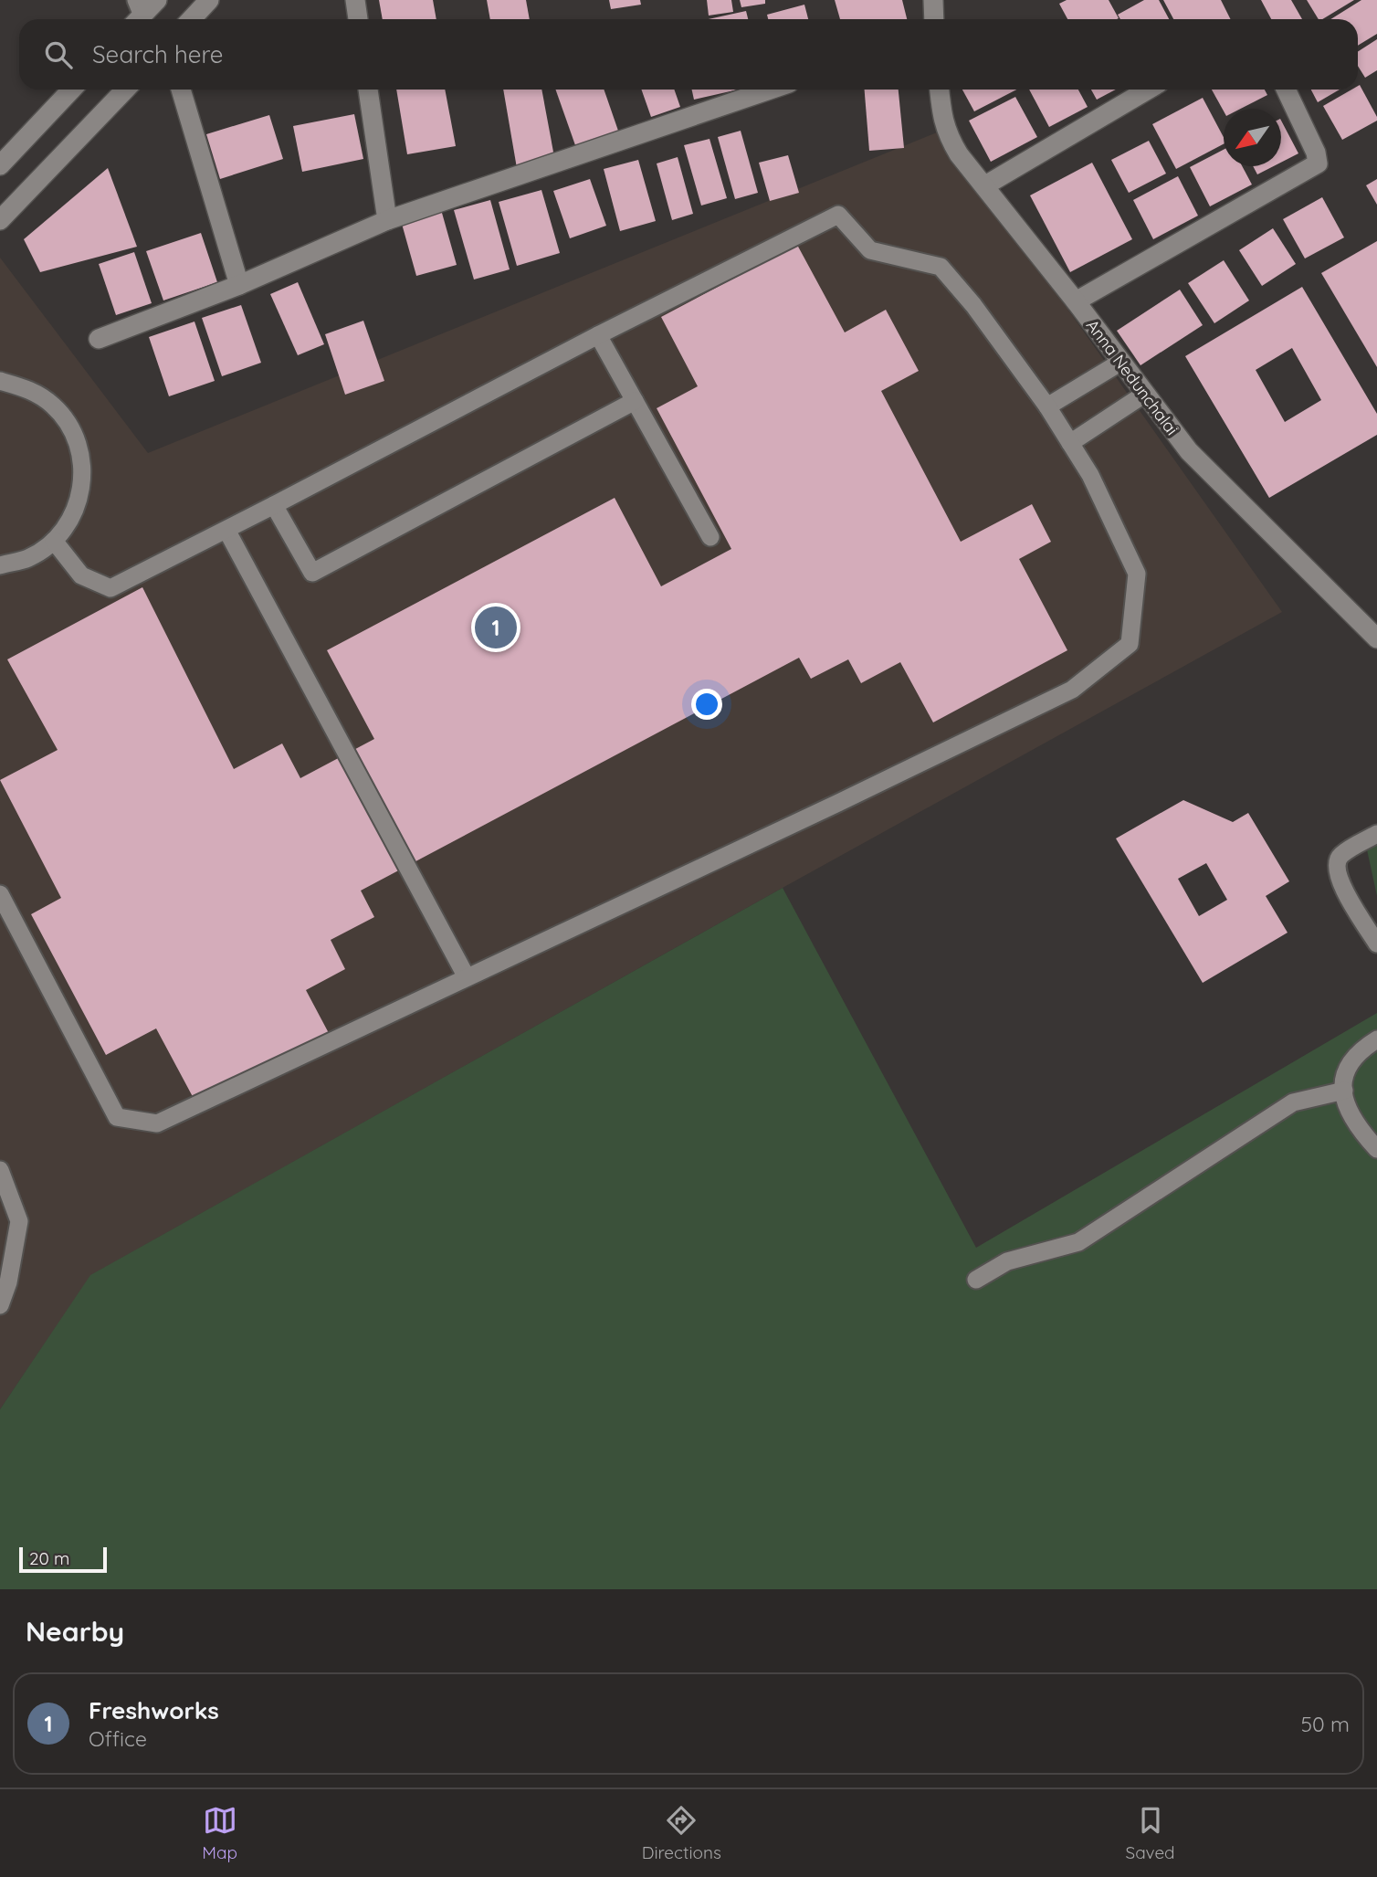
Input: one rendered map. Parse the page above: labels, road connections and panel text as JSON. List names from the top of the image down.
{
  "streets": {
    "street": ["Anna Nedunchalai"]
  },
  "scale_bar": "20 m",
  "north": "bottom left",
  "page": {
    "search": "Search here",
    "pins": "1",
    "scale": "20 m",
    "heading": "Nearby",
    "list": [
      {
        "mark": "1",
        "name": "Freshworks",
        "note": "Office",
        "value": "50 m"
      }
    ],
    "nav": ["Map", "Directions", "Saved"]
  }
}
